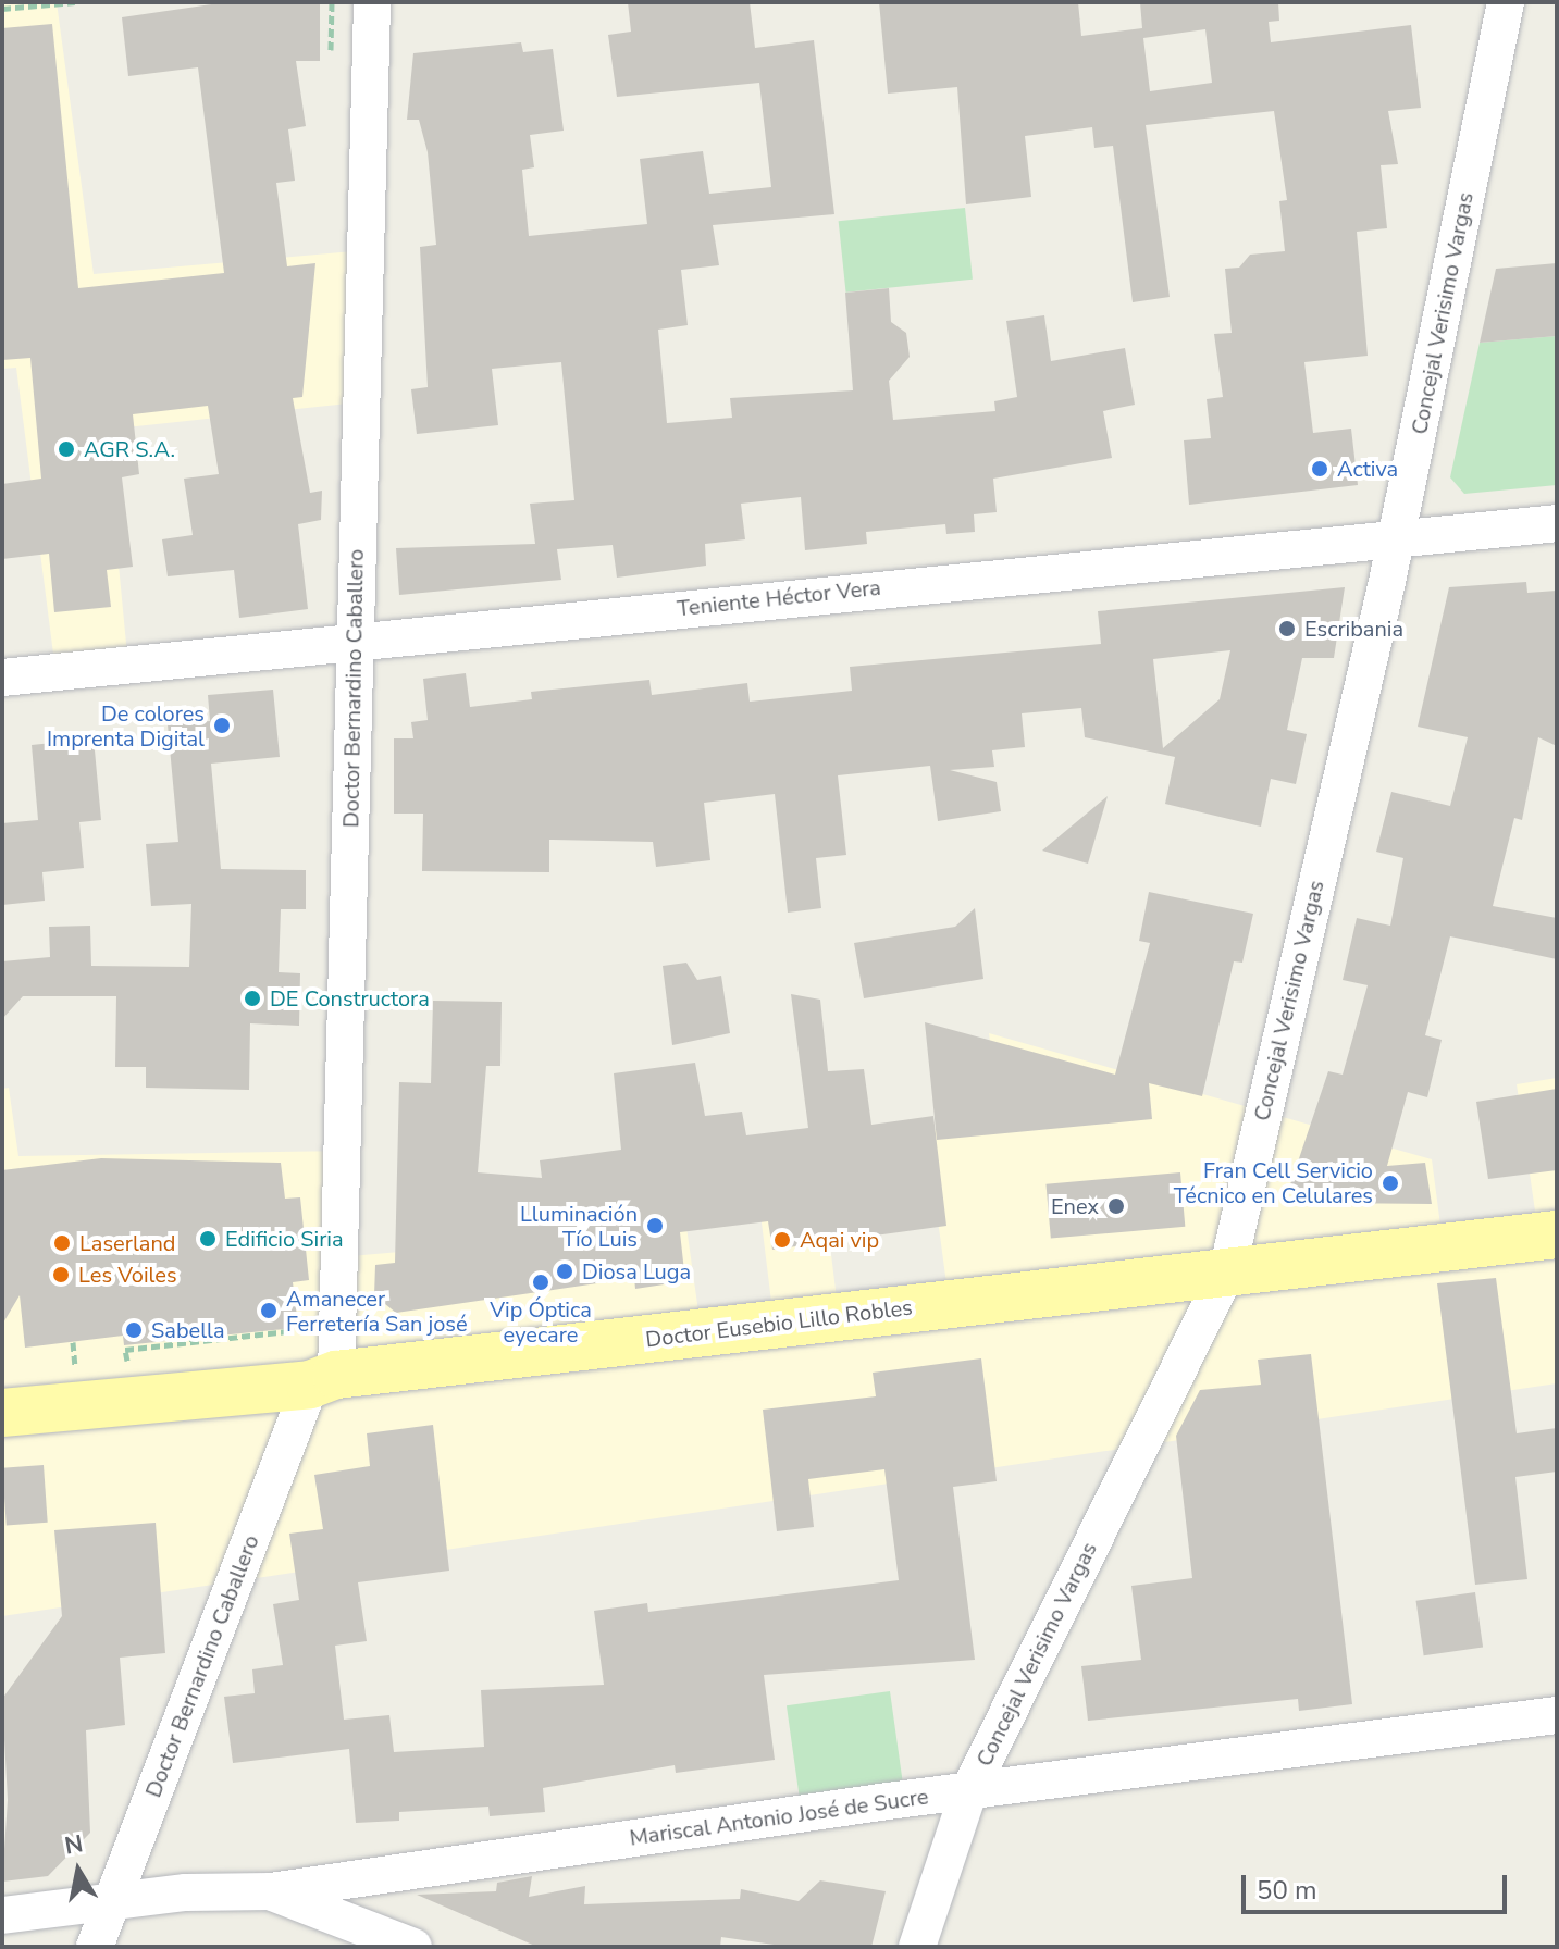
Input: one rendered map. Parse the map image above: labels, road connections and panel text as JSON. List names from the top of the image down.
{
  "streets": {
    "main road": ["Doctor Eusebio Lillo Robles"],
    "street": [
      "Concejal Verisimo Vargas",
      "Teniente Héctor Vera",
      "Doctor Bernardino Caballero",
      "Mariscal Antonio José de Sucre"
    ]
  },
  "crossings": [
    ["Concejal Verisimo Vargas", "Teniente Héctor Vera"],
    ["Concejal Verisimo Vargas", "Doctor Eusebio Lillo Robles"],
    ["Concejal Verisimo Vargas", "Mariscal Antonio José de Sucre"],
    ["Teniente Héctor Vera", "Doctor Bernardino Caballero"],
    ["Doctor Bernardino Caballero", "Doctor Eusebio Lillo Robles"],
    ["Doctor Bernardino Caballero", "Mariscal Antonio José de Sucre"]
  ],
  "places": [
    "AGR S.A.",
    "Activa",
    "Escribania",
    "De colores Imprenta Digital",
    "DE Constructora",
    "Fran Cell Servicio Técnico en Celulares",
    "Enex",
    "Lluminación Tío Luis",
    "Edificio Siria",
    "Aqai vip",
    "Laserland",
    "Diosa Luga",
    "Les Voiles",
    "Vip Óptica eyecare",
    "Amanecer Ferretería San josé",
    "Sabella"
  ],
  "scale_bar": "50 m",
  "north": "top"
}
